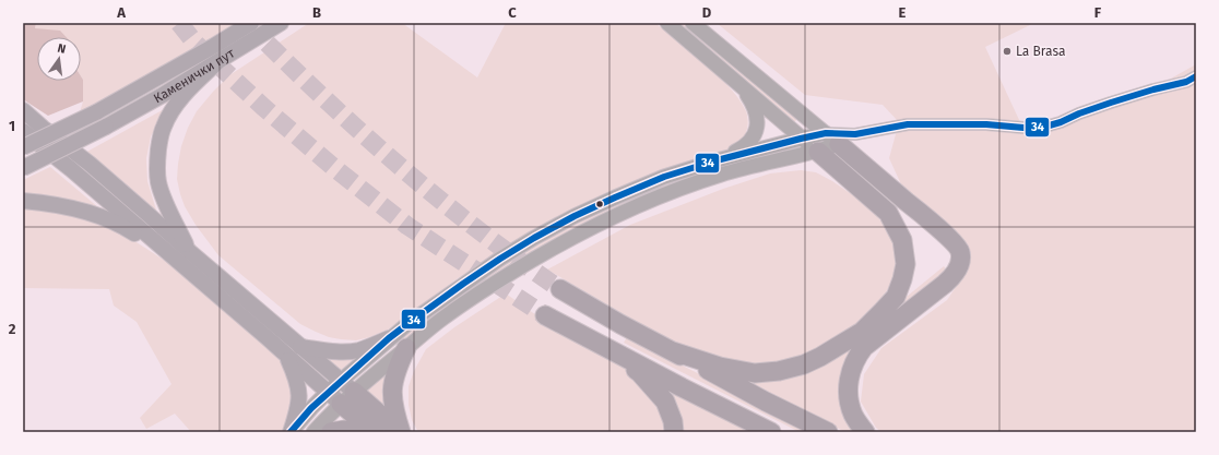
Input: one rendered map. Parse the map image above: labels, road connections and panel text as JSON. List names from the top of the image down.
{
  "streets": {
    "main road": ["Каменички пут"]
  },
  "places": ["La Brasa"],
  "lines": ["transit line 34"],
  "north": "top",
  "grid": {
    "columns": [
      "A",
      "B",
      "C",
      "D",
      "E",
      "F"
    ],
    "rows": ["1", "2"]
  }
}
